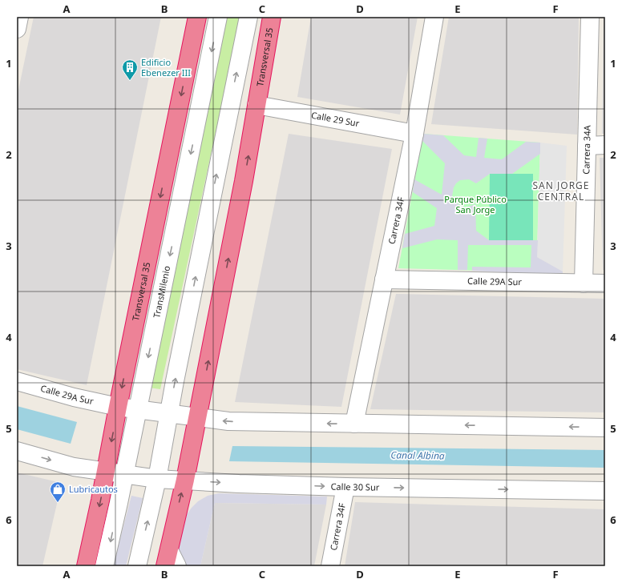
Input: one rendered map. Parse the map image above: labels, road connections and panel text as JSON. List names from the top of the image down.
{
  "streets": {
    "highway": ["Transversal 35"],
    "street": [
      "Calle 29 Sur",
      "Carrera 34A",
      "Carrera 34F",
      "Calle 29A Sur",
      "TransMilenio",
      "Calle 30 Sur"
    ]
  },
  "crossings": [
    ["Transversal 35", "Calle 29 Sur"],
    ["Transversal 35", "Calle 29A Sur"],
    ["Transversal 35", "Calle 30 Sur"],
    ["Calle 29 Sur", "Carrera 34F"],
    ["Carrera 34A", "Calle 29A Sur"],
    ["Carrera 34F", "Calle 29A Sur"],
    ["Carrera 34F", "Calle 30 Sur"],
    ["TransMilenio", "Calle 30 Sur"]
  ],
  "districts": ["SAN JORGE CENTRAL"],
  "water": ["Canal Albina"],
  "parks": ["Parque Público San Jorge"],
  "places": {
    "building": ["Edificio Ebenezer III"],
    "shop": ["Lubricautos"]
  },
  "grid": {
    "columns": [
      "A",
      "B",
      "C",
      "D",
      "E",
      "F"
    ],
    "rows": [
      "1",
      "2",
      "3",
      "4",
      "5",
      "6"
    ]
  }
}
